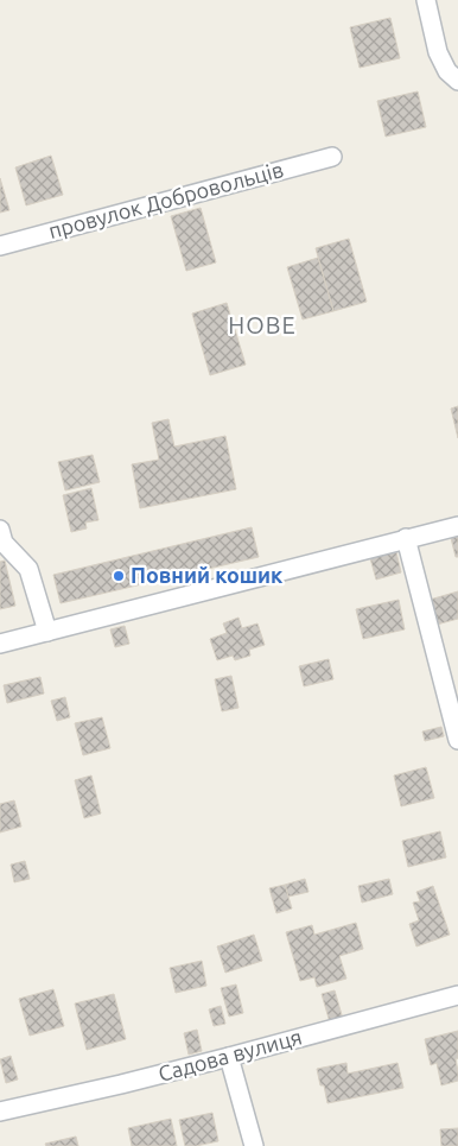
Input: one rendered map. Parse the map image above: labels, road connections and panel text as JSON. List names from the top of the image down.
{
  "streets": {
    "street": ["провулок Добровольців", "Садова вулиця"]
  },
  "districts": ["НОВЕ"],
  "places": ["Повний кошик"]
}
